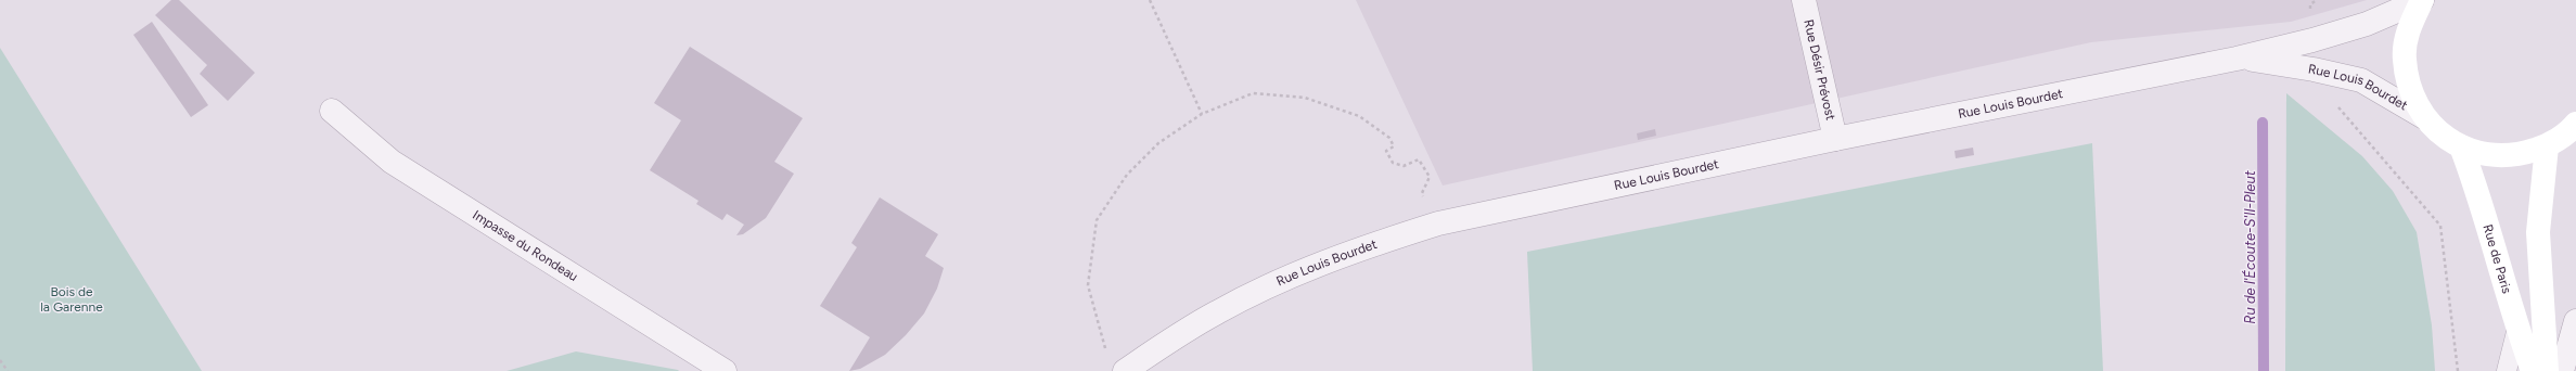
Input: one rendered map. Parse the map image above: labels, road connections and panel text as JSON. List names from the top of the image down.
{
  "streets": {
    "main road": ["Rue de Paris"],
    "street": ["Rue Désir Prévost", "Rue Louis Bourdet", "Impasse du Rondeau"]
  },
  "crossings": [
    ["Rue Désir Prévost", "Rue Louis Bourdet"]
  ],
  "water": ["Ru de l'Écoute-S'Il-Pleut"],
  "parks": ["Bois de la Garenne"]
}
